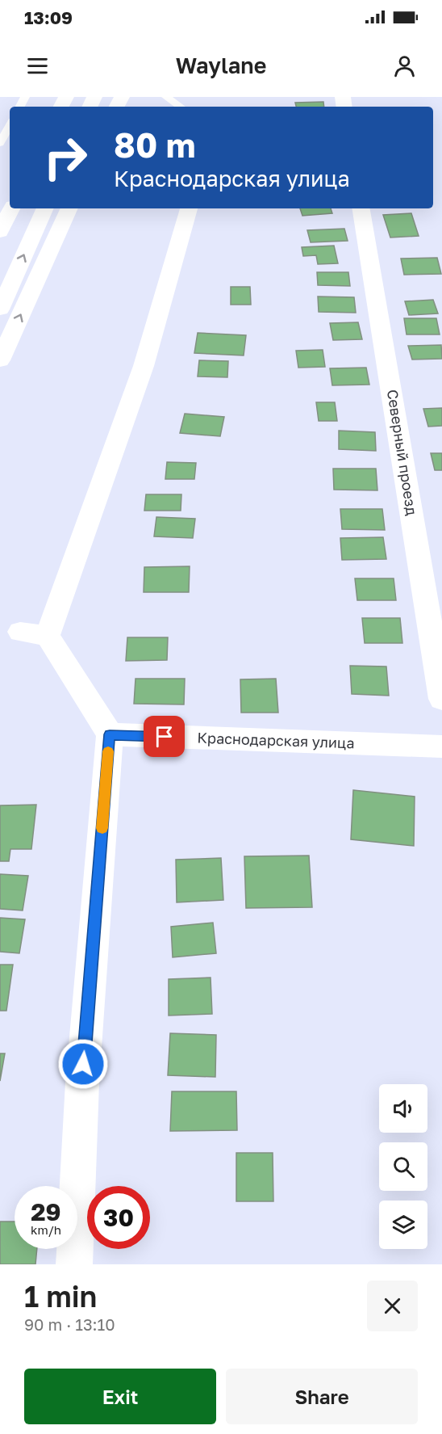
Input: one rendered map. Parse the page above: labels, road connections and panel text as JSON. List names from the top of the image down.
{
  "streets": {
    "main road": ["Северный проезд", "Краснодарская улица"]
  },
  "page": {
    "status": "13:09",
    "header": "Waylane",
    "turn": ["80 m", "Краснодарская улица"],
    "speed": "29 km/h",
    "limit": "30",
    "heading": ["1 min", "90 m · 13:10"],
    "buttons": ["Exit", "Share"]
  }
}
